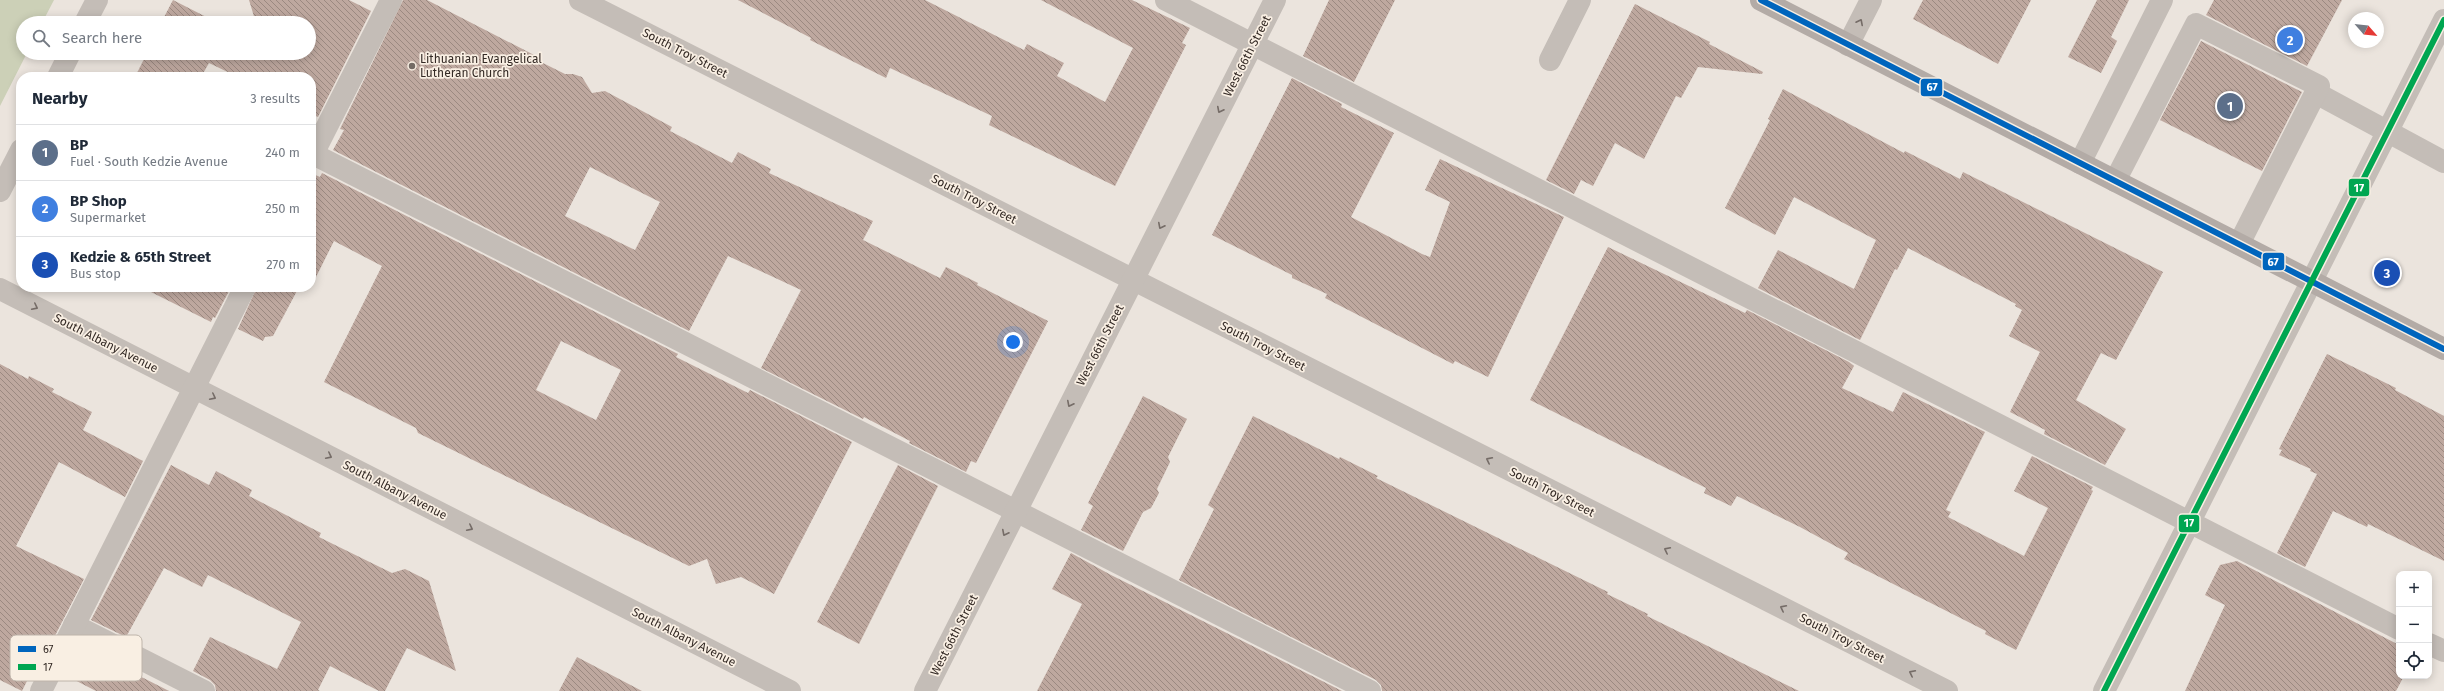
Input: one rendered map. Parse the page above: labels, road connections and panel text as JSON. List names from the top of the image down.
{
  "streets": {
    "street": ["South Troy Street", "West 66th Street", "South Albany Avenue"]
  },
  "crossings": [
    ["South Troy Street", "West 66th Street"]
  ],
  "one_way": ["South Troy Street", "West 66th Street", "South Albany Avenue"],
  "places": ["Lithuanian Evangelical Lutheran Church"],
  "lines": ["transit line 67", "transit line 17"],
  "legend": ["67", "17"],
  "north": "bottom right",
  "page": {
    "search": "Search here",
    "pins": ["2", "1", "3"],
    "heading": ["Nearby", "3 results"],
    "list": [
      {
        "mark": "1",
        "name": "BP",
        "note": "Fuel · South Kedzie Avenue",
        "value": "240 m"
      },
      {
        "mark": "2",
        "name": "BP Shop",
        "note": "Supermarket",
        "value": "250 m"
      },
      {
        "mark": "3",
        "name": "Kedzie & 65th Street",
        "note": "Bus stop",
        "value": "270 m"
      }
    ],
    "map_buttons": ["+", "−"]
  }
}
